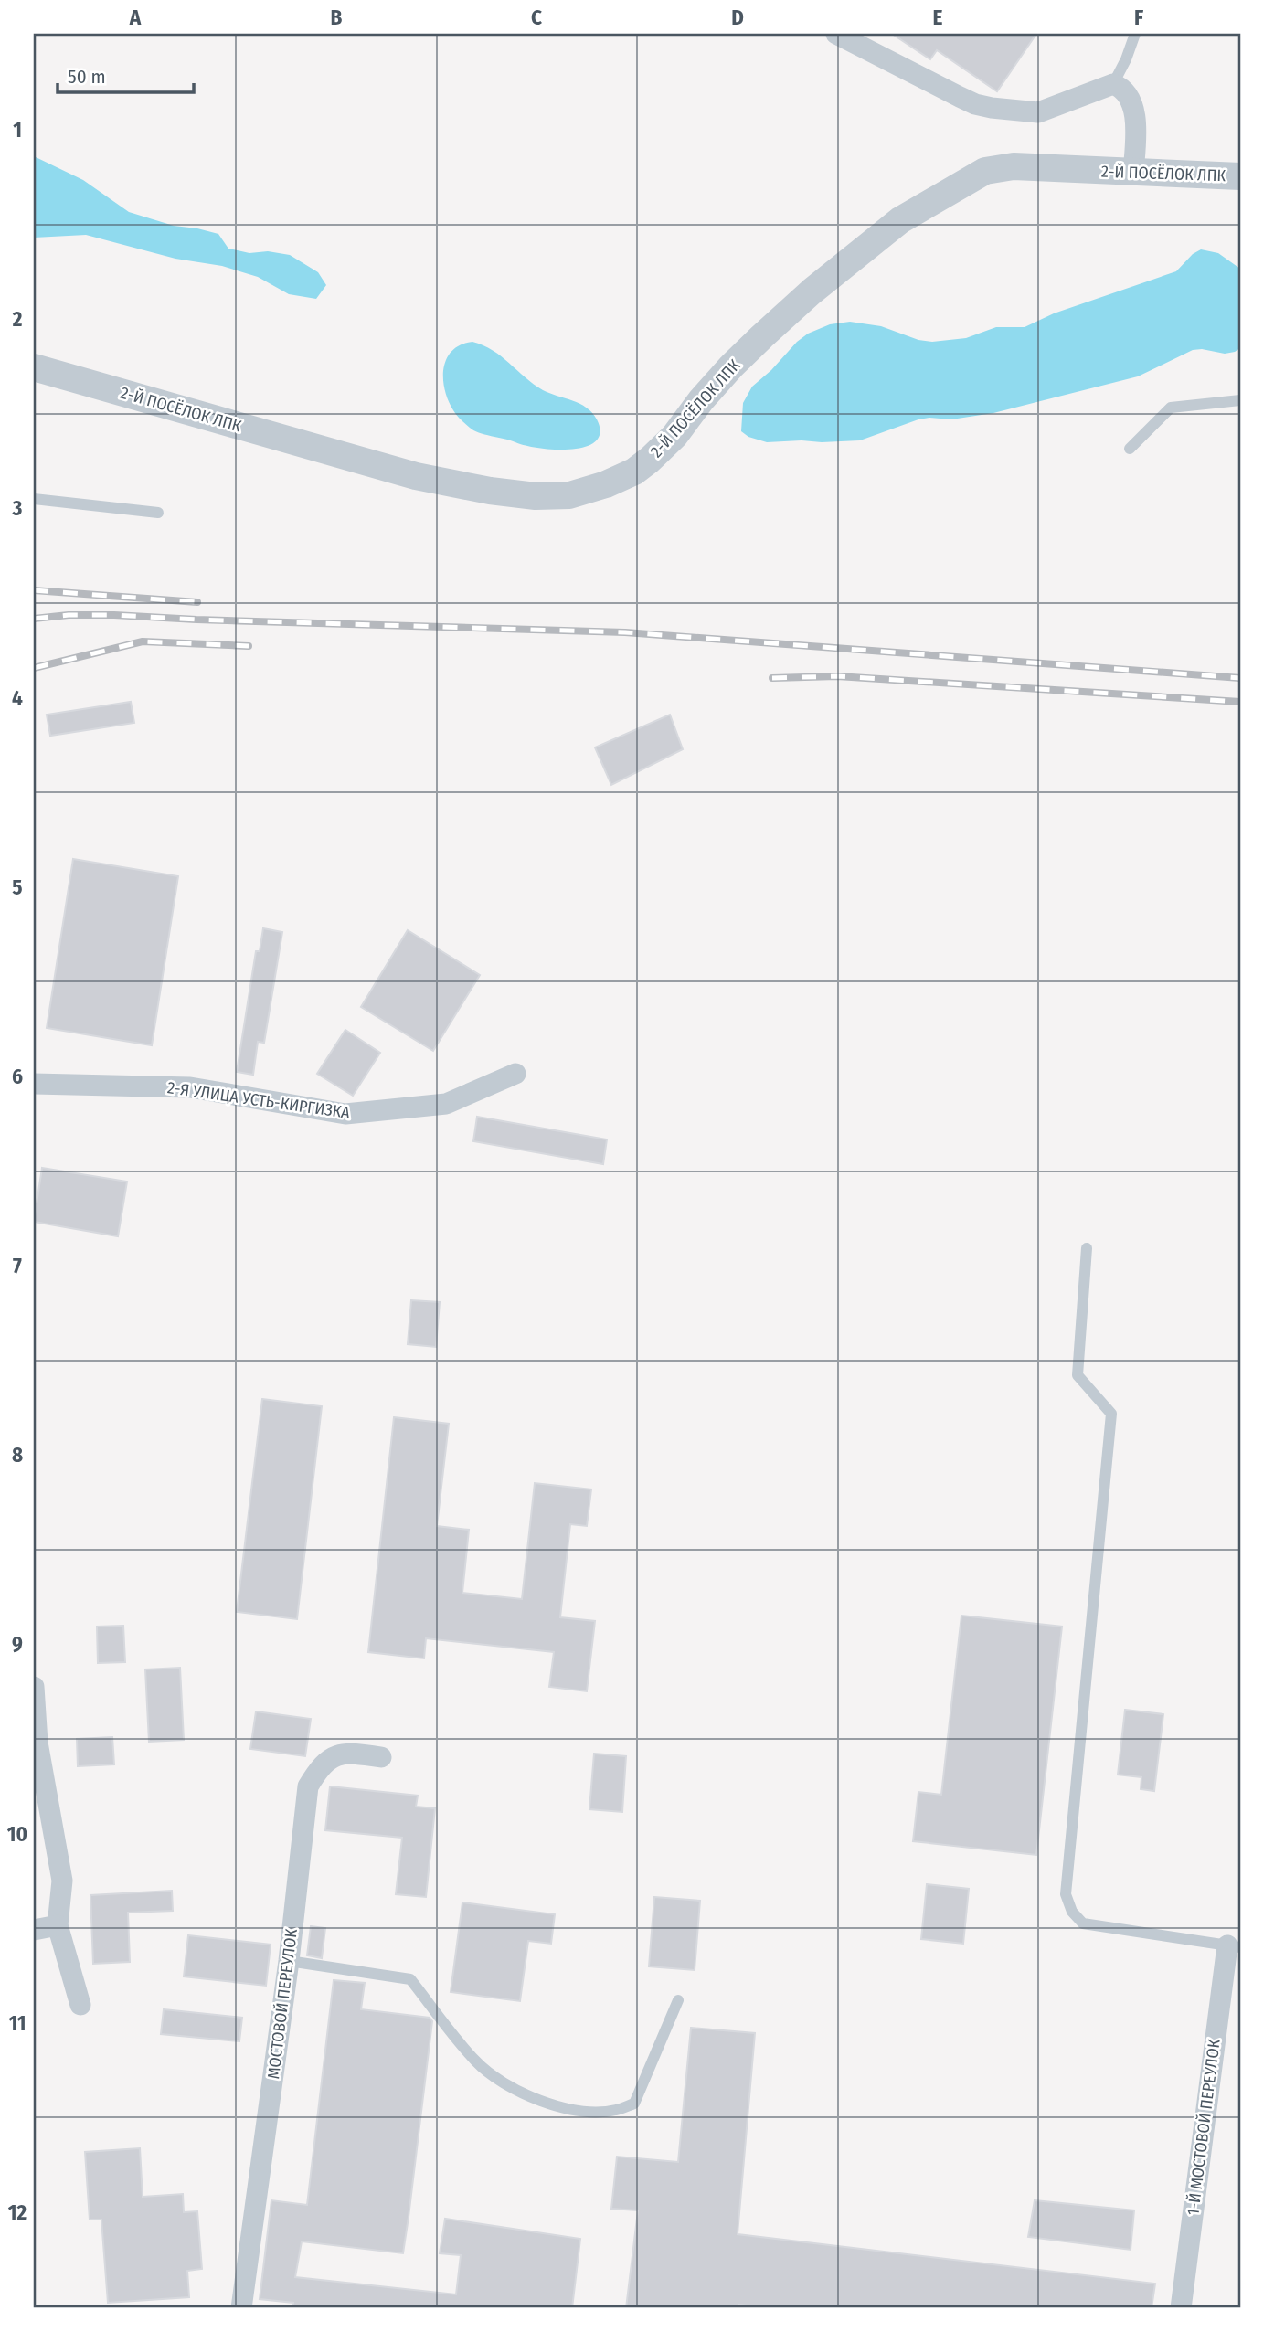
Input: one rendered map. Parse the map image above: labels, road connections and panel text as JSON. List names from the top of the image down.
{
  "streets": {
    "street": [
      "2-Й ПОСЁЛОК ЛПК",
      "2-Я УЛИЦА УСТЬ-КИРГИЗКА",
      "МОСТОВОЙ ПЕРЕУЛОК",
      "1-Й МОСТОВОЙ ПЕРЕУЛОК"
    ]
  },
  "scale_bar": "50 m",
  "grid": {
    "columns": [
      "A",
      "B",
      "C",
      "D",
      "E",
      "F"
    ],
    "rows": [
      "1",
      "2",
      "3",
      "4",
      "5",
      "6",
      "7",
      "8",
      "9",
      "10",
      "11",
      "12"
    ]
  }
}
